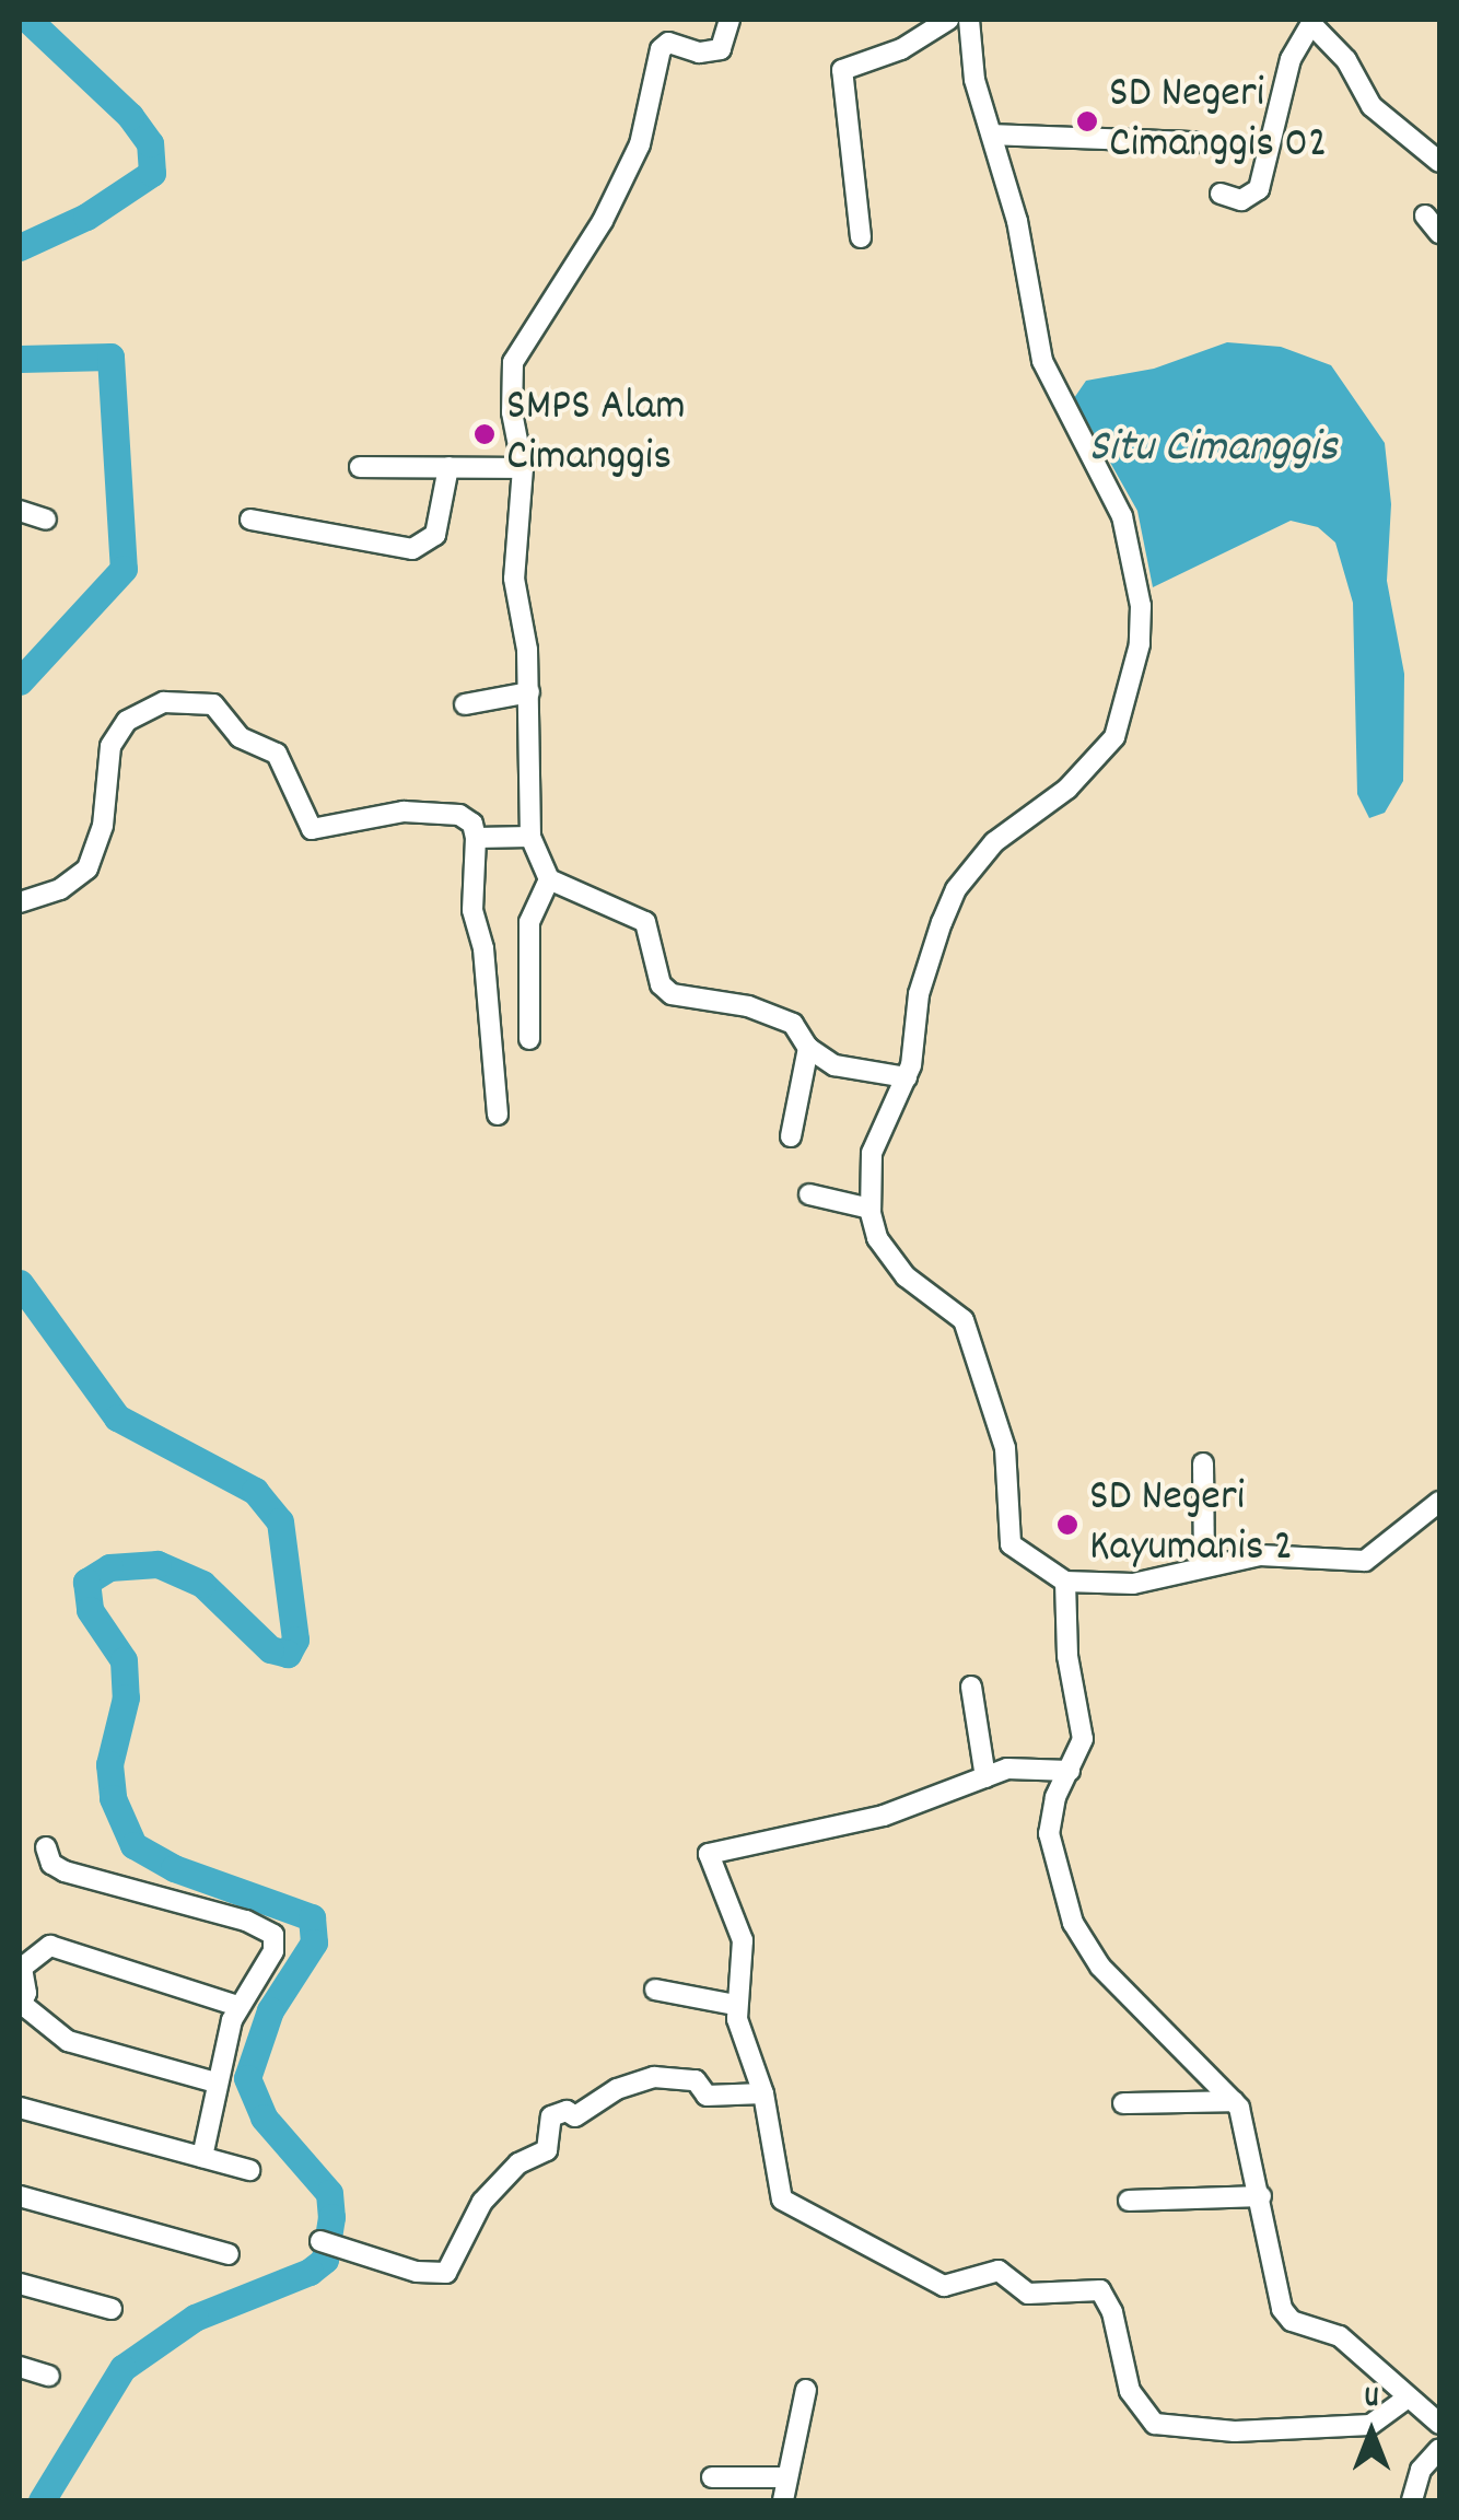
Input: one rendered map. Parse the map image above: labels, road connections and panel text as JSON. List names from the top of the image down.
{
  "water": ["Situ Cimanggis"],
  "places": ["SD Negeri Cimanggis 02", "SMPS Alam Cimanggis", "SD Negeri Kayumanis 2"],
  "north": "top"
}
